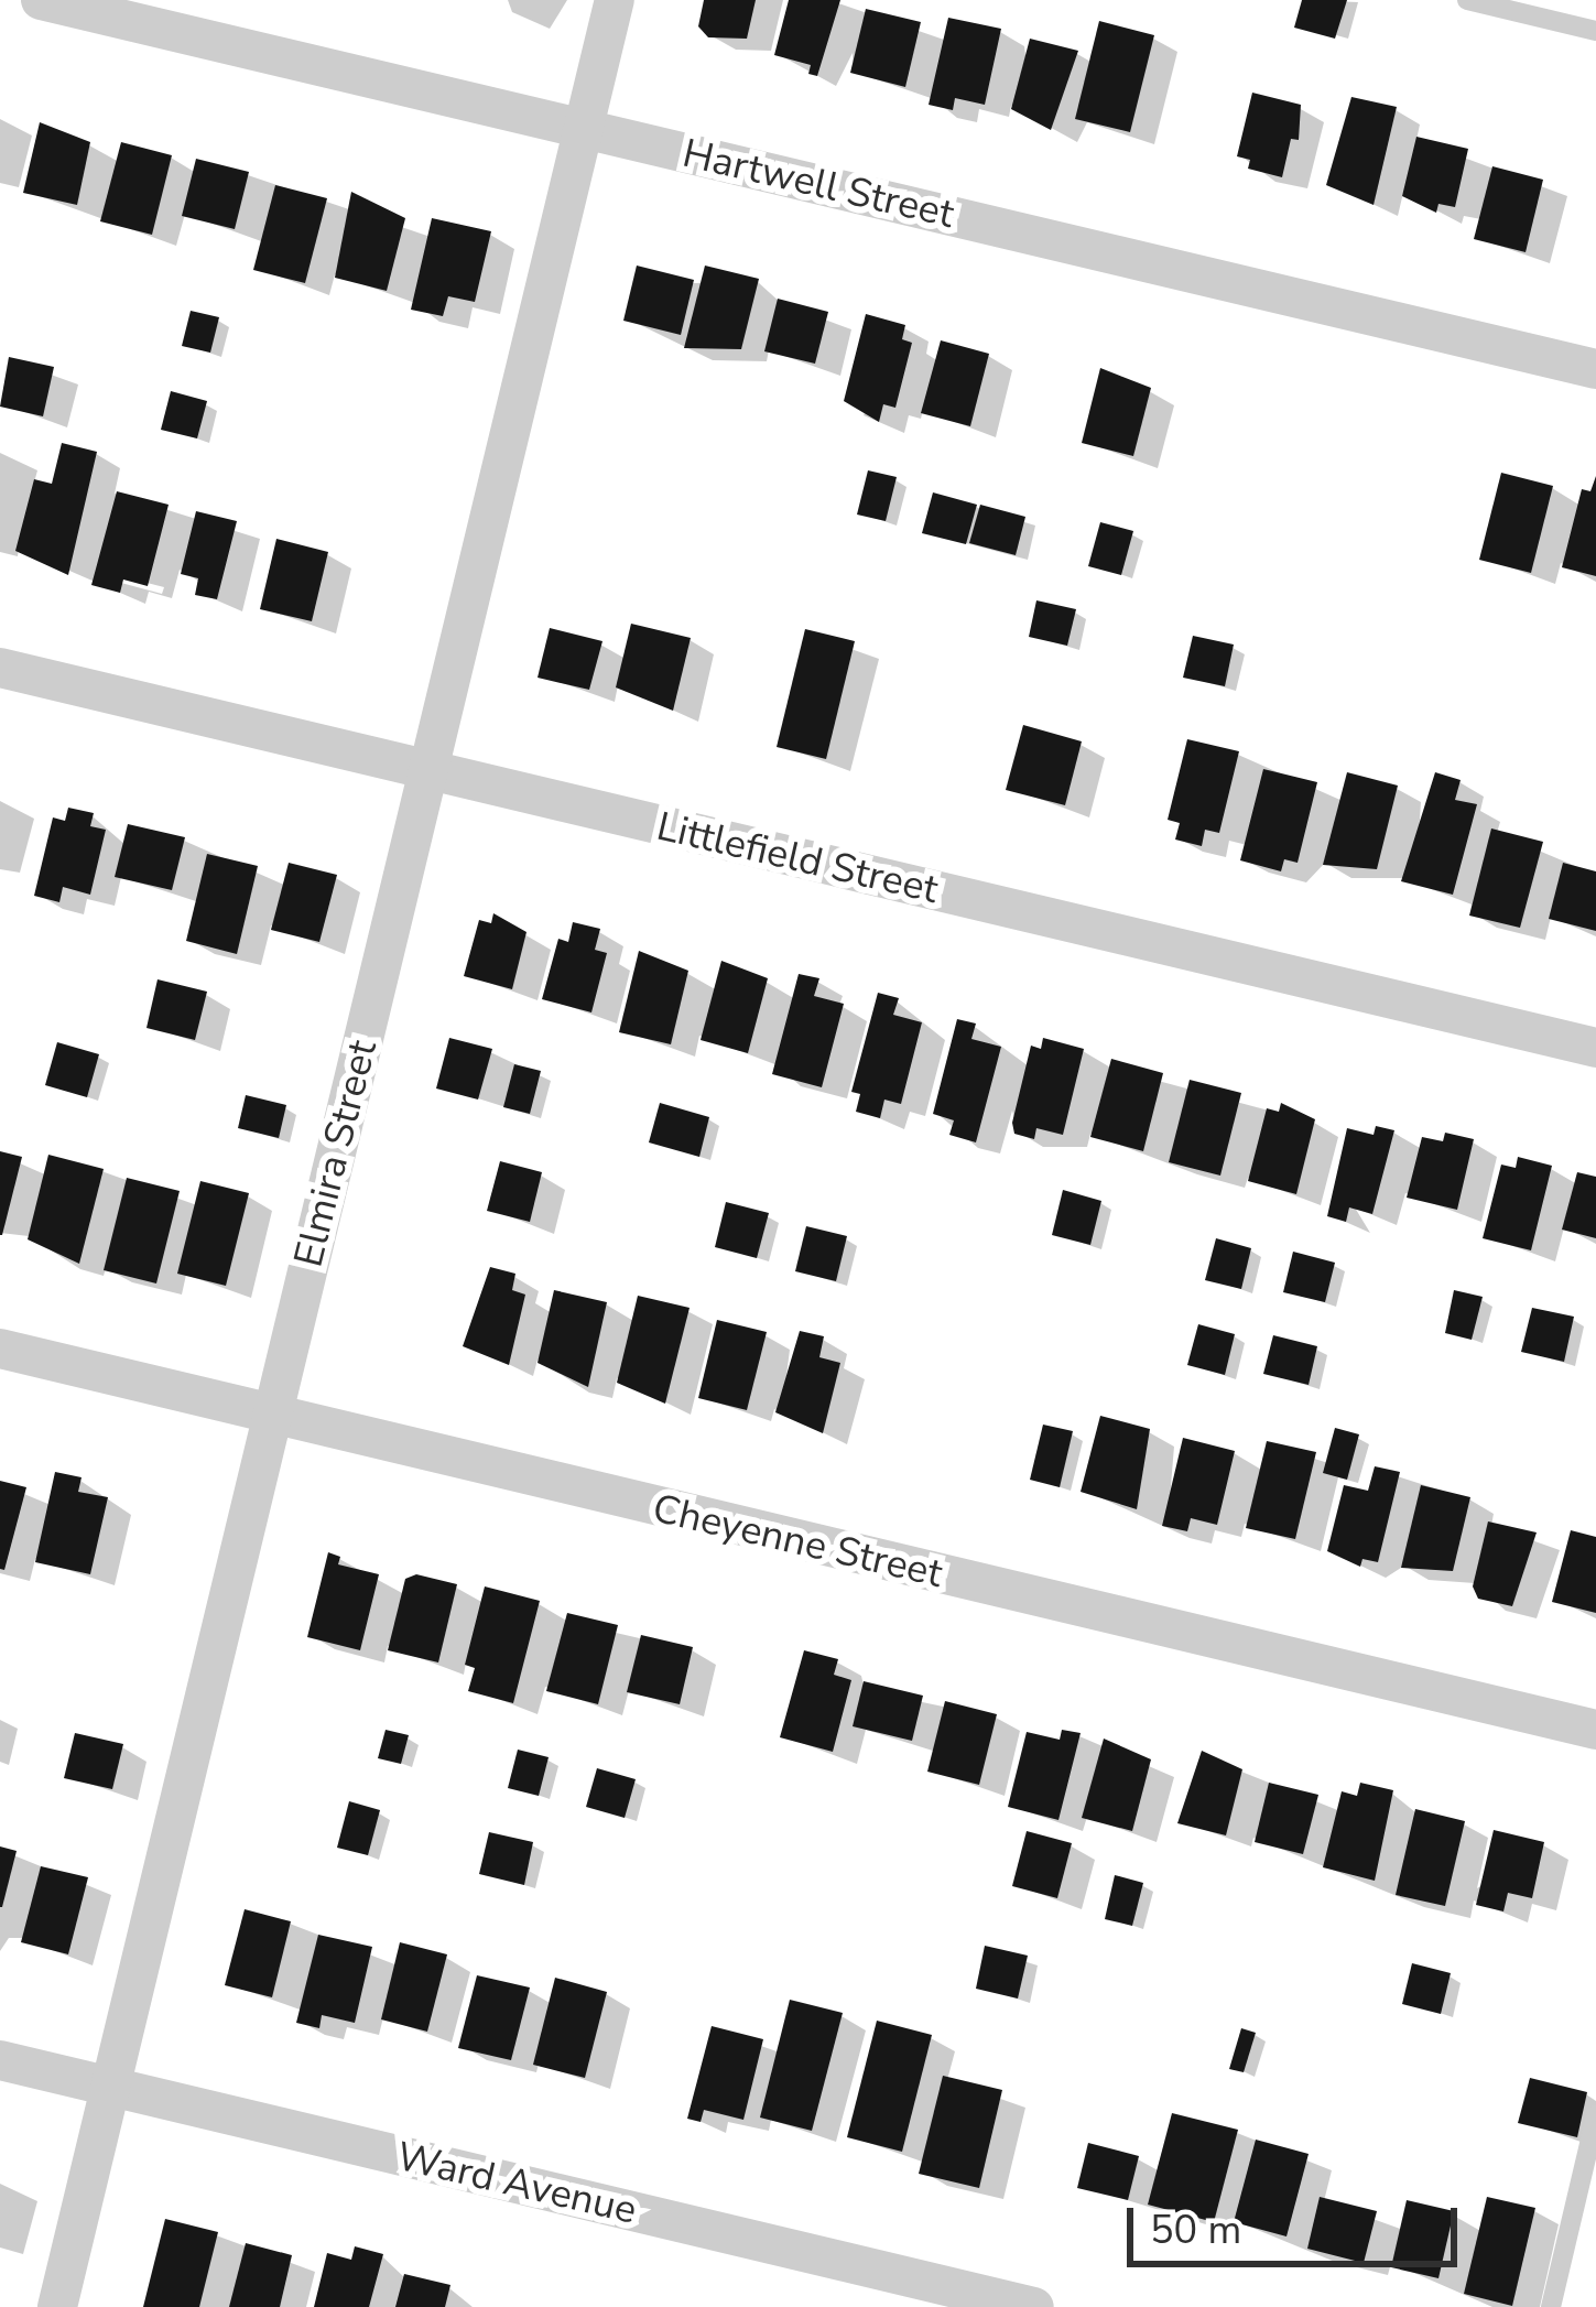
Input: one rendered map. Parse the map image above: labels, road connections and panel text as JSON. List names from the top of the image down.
{
  "streets": {
    "street": [
      "Hartwell Street",
      "Littlefield Street",
      "Elmira Street",
      "Cheyenne Street",
      "Ward Avenue"
    ]
  },
  "crossings": [
    ["Hartwell Street", "Elmira Street"],
    ["Littlefield Street", "Elmira Street"],
    ["Elmira Street", "Cheyenne Street"],
    ["Elmira Street", "Ward Avenue"]
  ],
  "scale_bar": "50 m"
}
